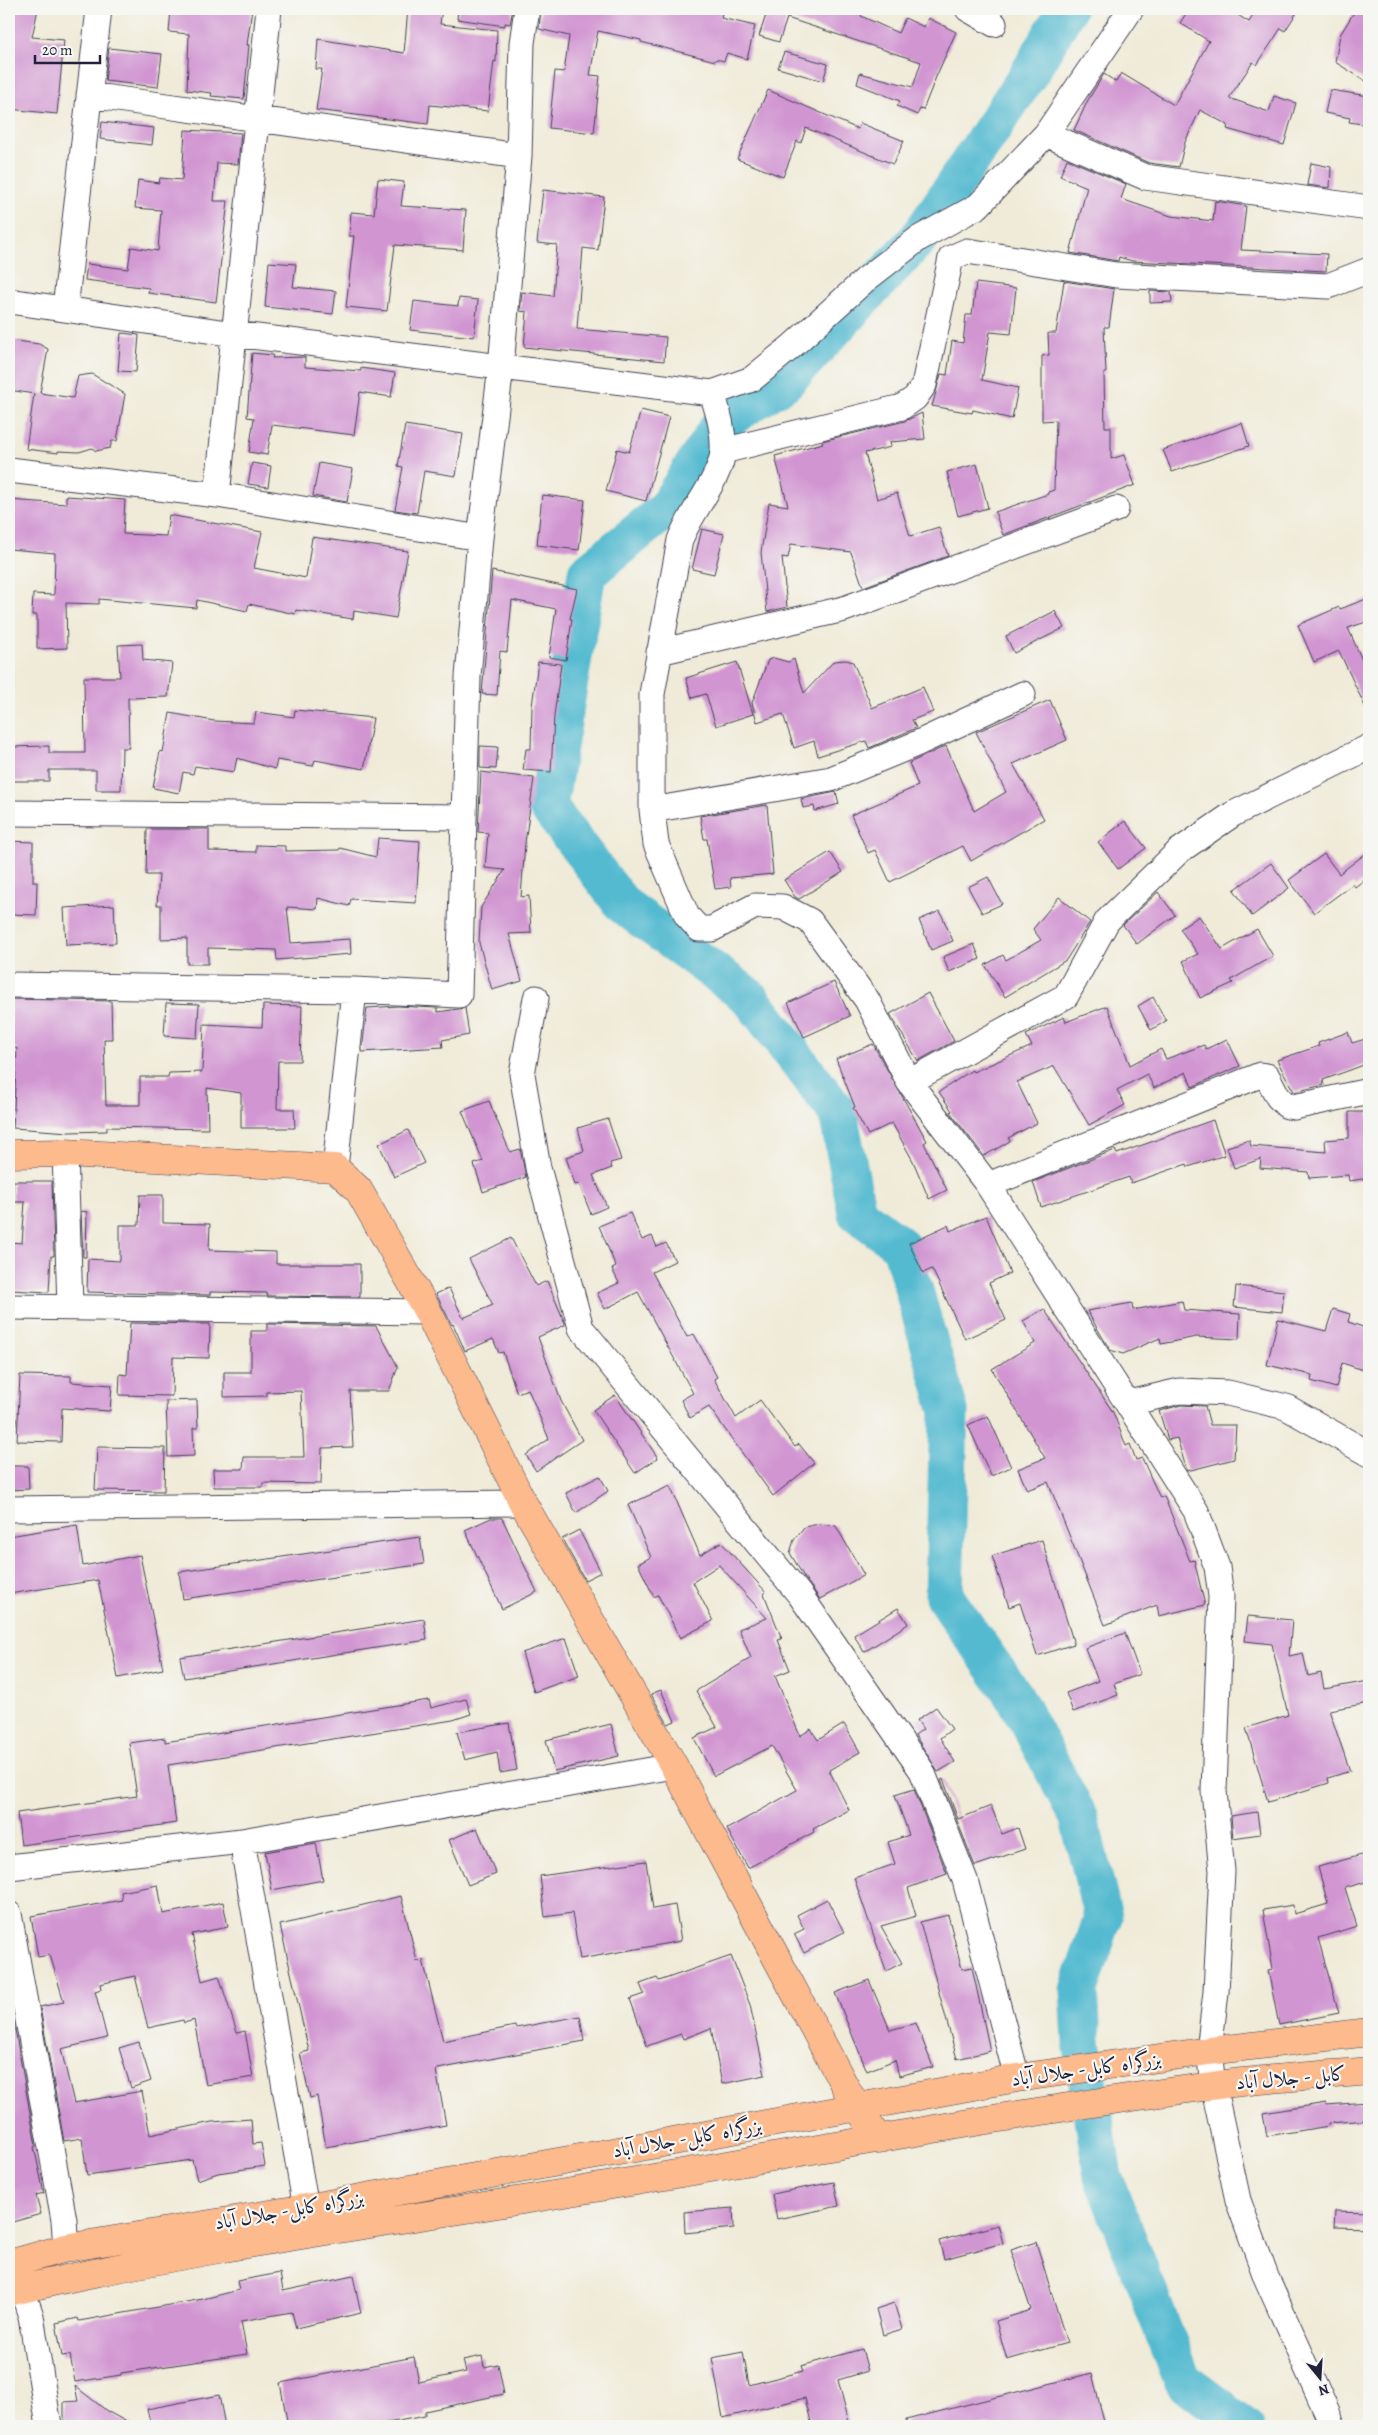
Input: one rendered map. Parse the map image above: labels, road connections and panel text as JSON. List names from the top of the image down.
{
  "streets": {
    "main road": ["بزرگراه کابل- جلال آباد", "کابل - جلال آباد"]
  },
  "crossings": [
    ["بزرگراه کابل- جلال آباد", "کابل - جلال آباد"]
  ],
  "scale_bar": "20 m",
  "north": "bottom"
}
